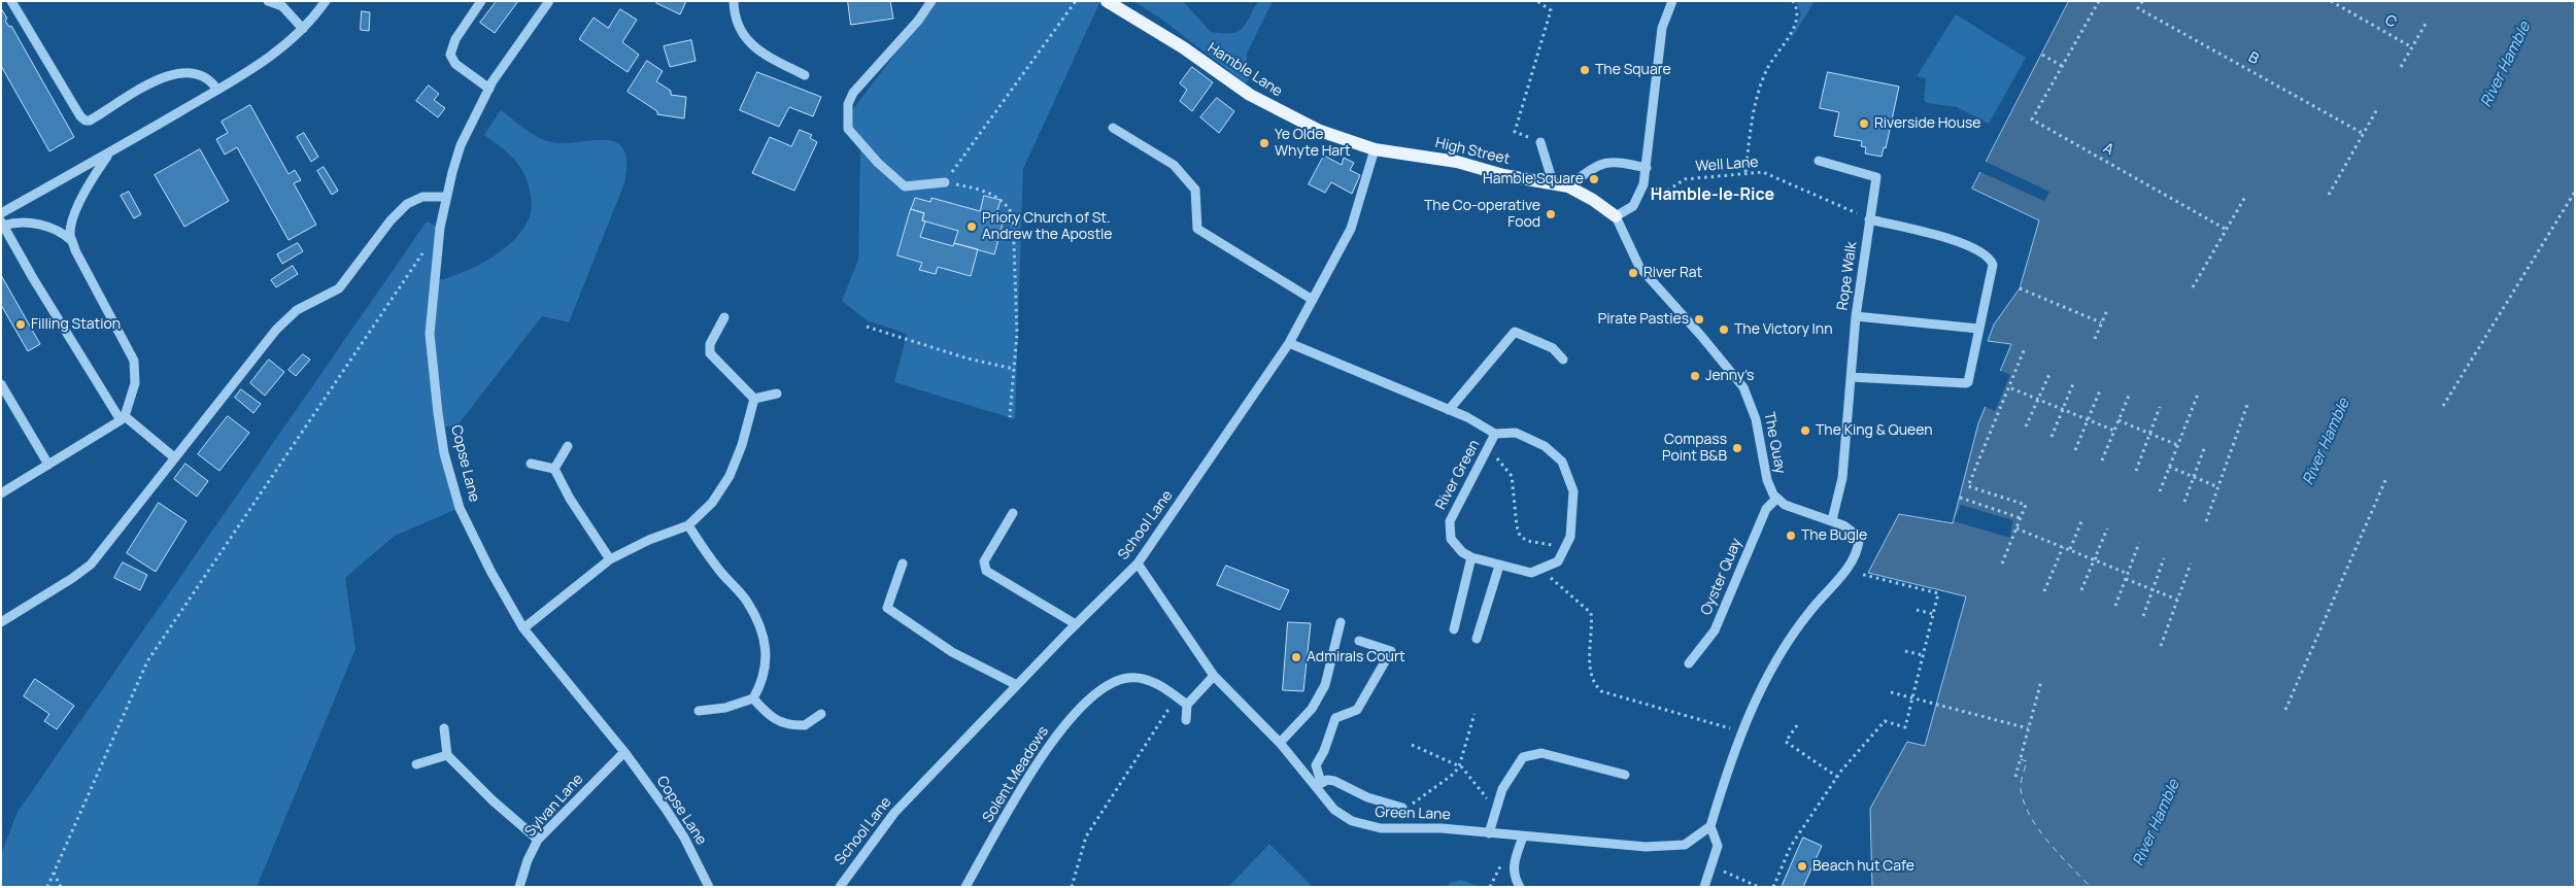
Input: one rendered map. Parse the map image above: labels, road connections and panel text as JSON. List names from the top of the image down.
{
  "streets": {
    "main road": ["Hamble Lane", "High Street"],
    "street": [
      "Rope Walk",
      "The Quay",
      "Copse Lane",
      "River Green",
      "School Lane",
      "Oyster Quay",
      "Solent Meadows",
      "Sylvan Lane",
      "Green Lane"
    ],
    "path": [
      "C",
      "B",
      "A",
      "Well Lane"
    ]
  },
  "crossings": [
    ["Hamble Lane", "High Street"],
    ["Hamble Lane", "School Lane"],
    ["High Street", "School Lane"],
    ["Well Lane", "Rope Walk"],
    ["The Quay", "Oyster Quay"],
    ["Copse Lane", "Sylvan Lane"],
    ["River Green", "School Lane"],
    ["School Lane", "Green Lane"]
  ],
  "districts": ["Hamble-le-Rice"],
  "water": ["River Hamble"],
  "places": [
    "The Square",
    "Riverside House",
    "Ye Olde Whyte Hart",
    "Hamble Square",
    "The Co-operative Food",
    "Priory Church of St. Andrew the Apostle",
    "River Rat",
    "Pirate Pasties",
    "Filling Station",
    "The Victory Inn",
    "Jenny's",
    "The King & Queen",
    "Compass Point B&B",
    "The Bugle",
    "Admirals Court",
    "Beach hut Cafe"
  ]
}
